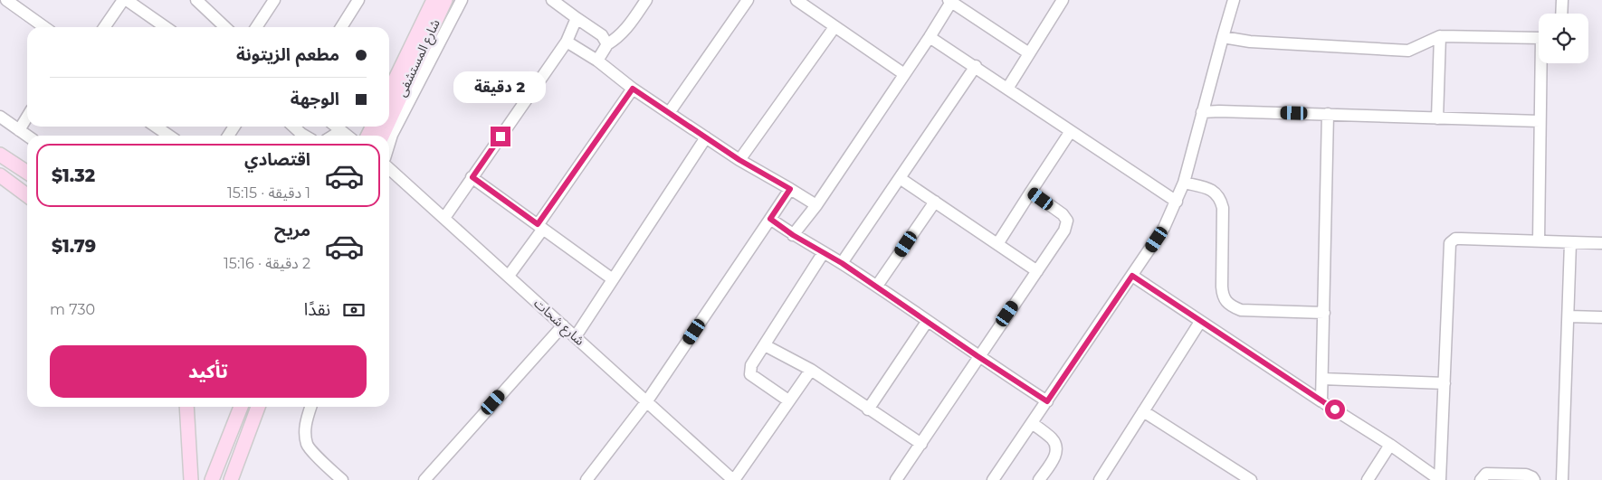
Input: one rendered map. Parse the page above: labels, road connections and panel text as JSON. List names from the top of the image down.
{
  "streets": {
    "main road": ["شارع المستشفى"],
    "street": ["شارع شحات"]
  },
  "page": {
    "banner": ["مطعم الزيتونة", "الوجهة"],
    "bubble": "2 دقيقة",
    "list": [
      {
        "name": "اقتصادي",
        "note": "1 دقيقة · 15:15",
        "value": "$1.32"
      },
      {
        "name": "مريح",
        "note": "2 دقيقة · 15:16",
        "value": "$1.79"
      }
    ],
    "pay": ["نقدًا", "730 m"],
    "buttons": "تأكيد"
  }
}
